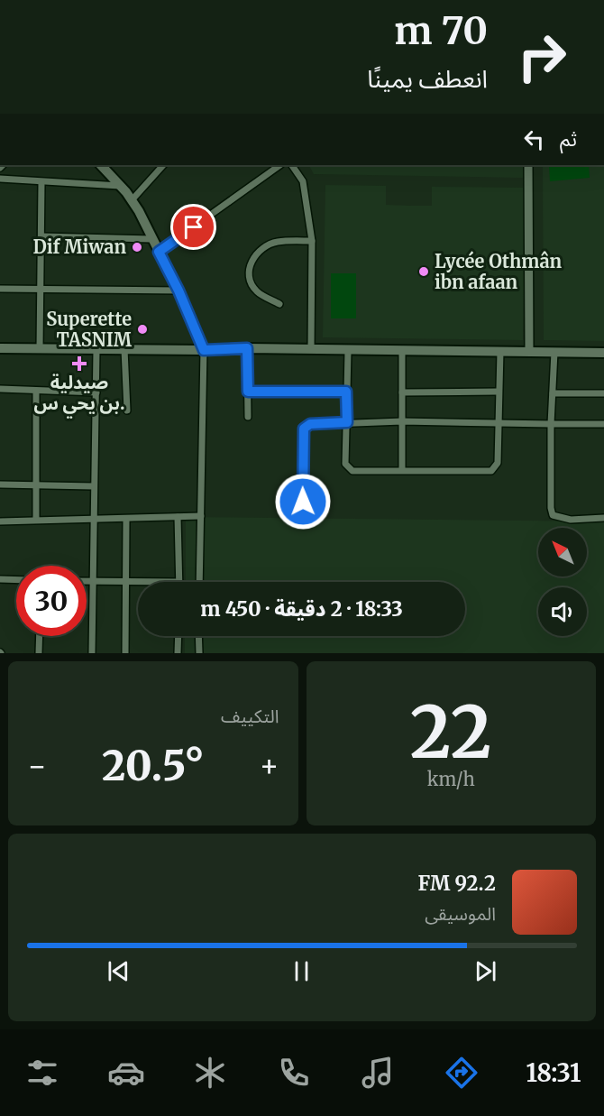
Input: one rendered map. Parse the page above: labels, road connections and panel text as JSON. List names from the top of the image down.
{
  "places": {
    "other": ["Dif Miwan", "Lycée Othmân ibn afaan", "Superette TASNIM"],
    "health": ["صيدلية بن يحي س."]
  },
  "north": "top left",
  "page": {
    "turn": ["70 m", "انعطف يمينًا"],
    "then": "ثم",
    "limit": "30",
    "trip": "18:33 · 2 دقيقة · 450 m",
    "tile": [
      ["22", "km/h"],
      "التكييف"
    ],
    "heat": ["−", "20.5°", "+"],
    "song": ["92.2 FM", "الموسيقى"],
    "tabs": "18:31"
  }
}
